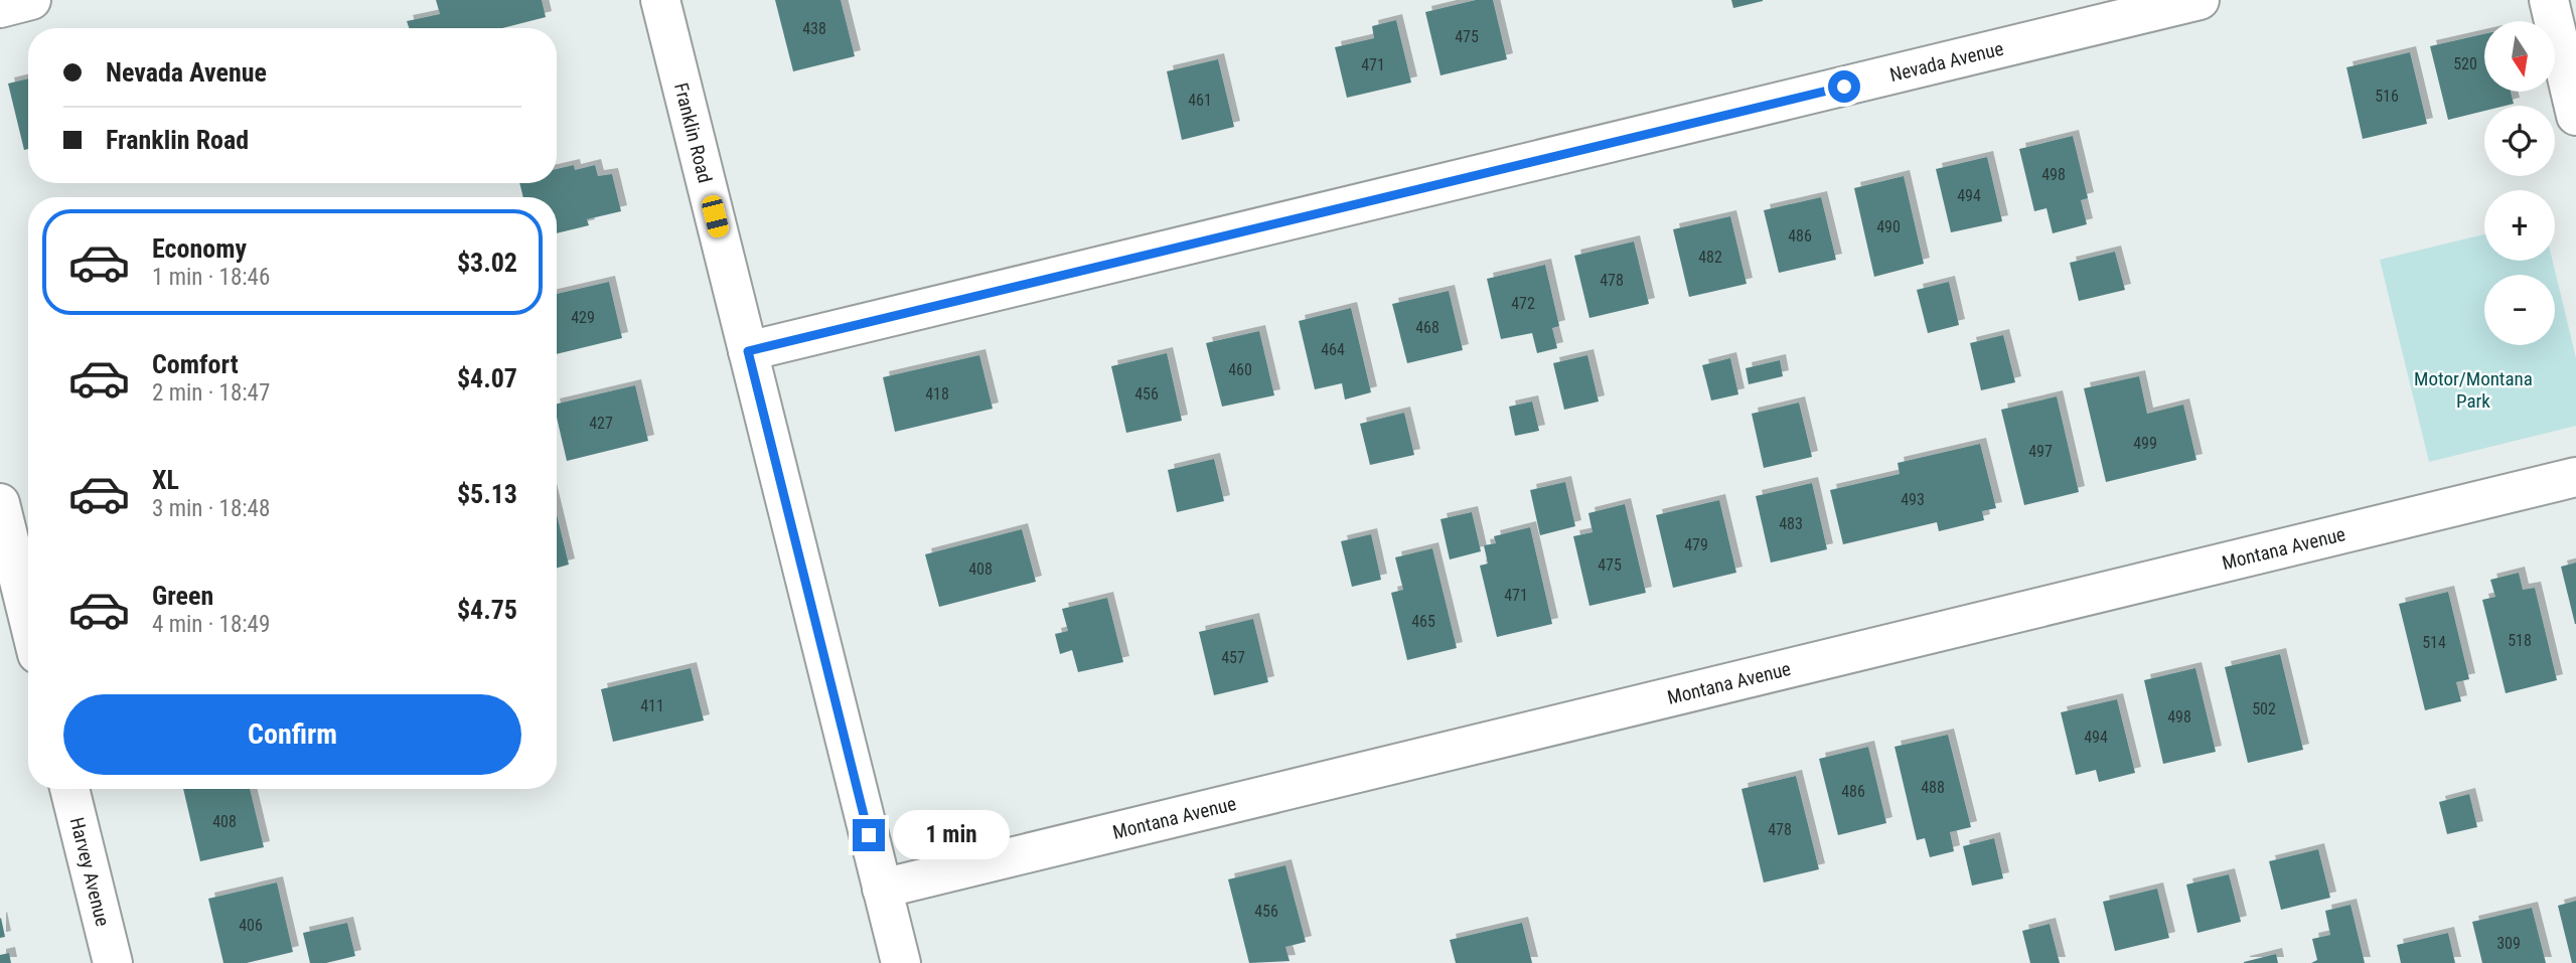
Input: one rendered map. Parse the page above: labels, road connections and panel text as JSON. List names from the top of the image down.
{
  "streets": {
    "street": [
      "Nevada Avenue",
      "Franklin Road",
      "Montana Avenue",
      "Harvey Avenue"
    ]
  },
  "crossings": [
    ["Nevada Avenue", "Franklin Road"],
    ["Franklin Road", "Montana Avenue"]
  ],
  "parks": ["Motor/Montana Park"],
  "house_numbers": [
    "438",
    "475",
    "520",
    "471",
    "516",
    "461",
    "498",
    "494",
    "490",
    "486",
    "482",
    "478",
    "472",
    "429",
    "468",
    "464",
    "460",
    "418",
    "456",
    "427",
    "499",
    "497",
    "493",
    "483",
    "479",
    "475",
    "408",
    "471",
    "465",
    "518",
    "514",
    "457",
    "411",
    "502",
    "498",
    "494",
    "488",
    "486",
    "408",
    "478",
    "456",
    "406",
    "309"
  ],
  "north": "bottom",
  "page": {
    "map_buttons": ["+", "−"],
    "banner": ["Nevada Avenue", "Franklin Road"],
    "list": [
      {
        "name": "Economy",
        "note": "1 min · 18:46",
        "value": "$3.02"
      },
      {
        "name": "Comfort",
        "note": "2 min · 18:47",
        "value": "$4.07"
      },
      {
        "name": "XL",
        "note": "3 min · 18:48",
        "value": "$5.13"
      },
      {
        "name": "Green",
        "note": "4 min · 18:49",
        "value": "$4.75"
      }
    ],
    "buttons": "Confirm",
    "bubble": "1 min"
  }
}
